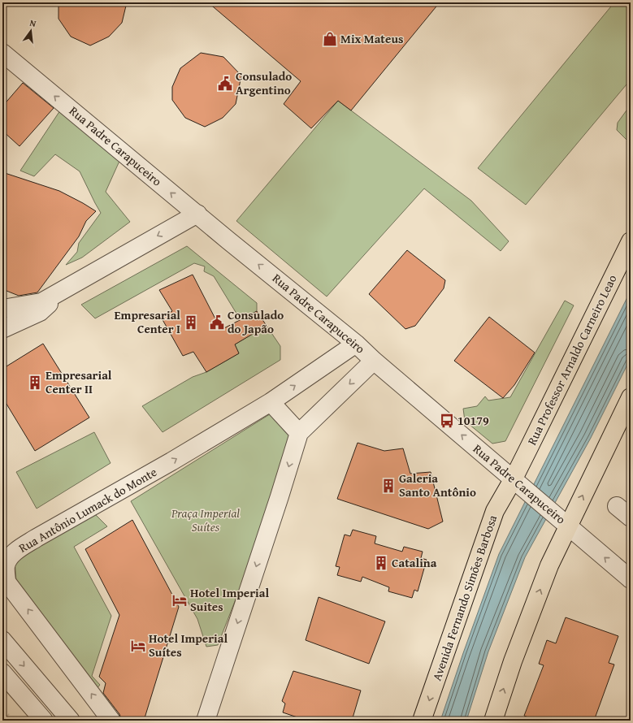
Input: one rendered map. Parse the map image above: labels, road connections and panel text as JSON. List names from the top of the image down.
{
  "streets": {
    "main road": ["Rua Professor Arnaldo Carneiro Leao", "Avenida Fernando Simões Barbosa"],
    "street": ["Rua Padre Carapuceiro", "Rua Antônio Lumack do Monte"]
  },
  "crossings": [
    ["Rua Padre Carapuceiro", "Rua Professor Arnaldo Carneiro Leao"],
    ["Rua Padre Carapuceiro", "Rua Antônio Lumack do Monte"],
    ["Rua Padre Carapuceiro", "Avenida Fernando Simões Barbosa"],
    ["Rua Professor Arnaldo Carneiro Leao", "Avenida Fernando Simões Barbosa"]
  ],
  "one_way": ["Rua Padre Carapuceiro"],
  "parks": ["Praça Imperial Suítes"],
  "places": {
    "shop": ["Mix Mateus"],
    "public building": ["Consulado Argentino", "Consulado do Japão"],
    "building": [
      "Empresarial Center I",
      "Empresarial Center II",
      "Galeria Santo Antônio",
      "Catalina"
    ],
    "bus stop": ["10179"],
    "hotel": ["Hotel Imperial Suites", "Hotel Imperial Suítes"]
  },
  "north": "top"
}
